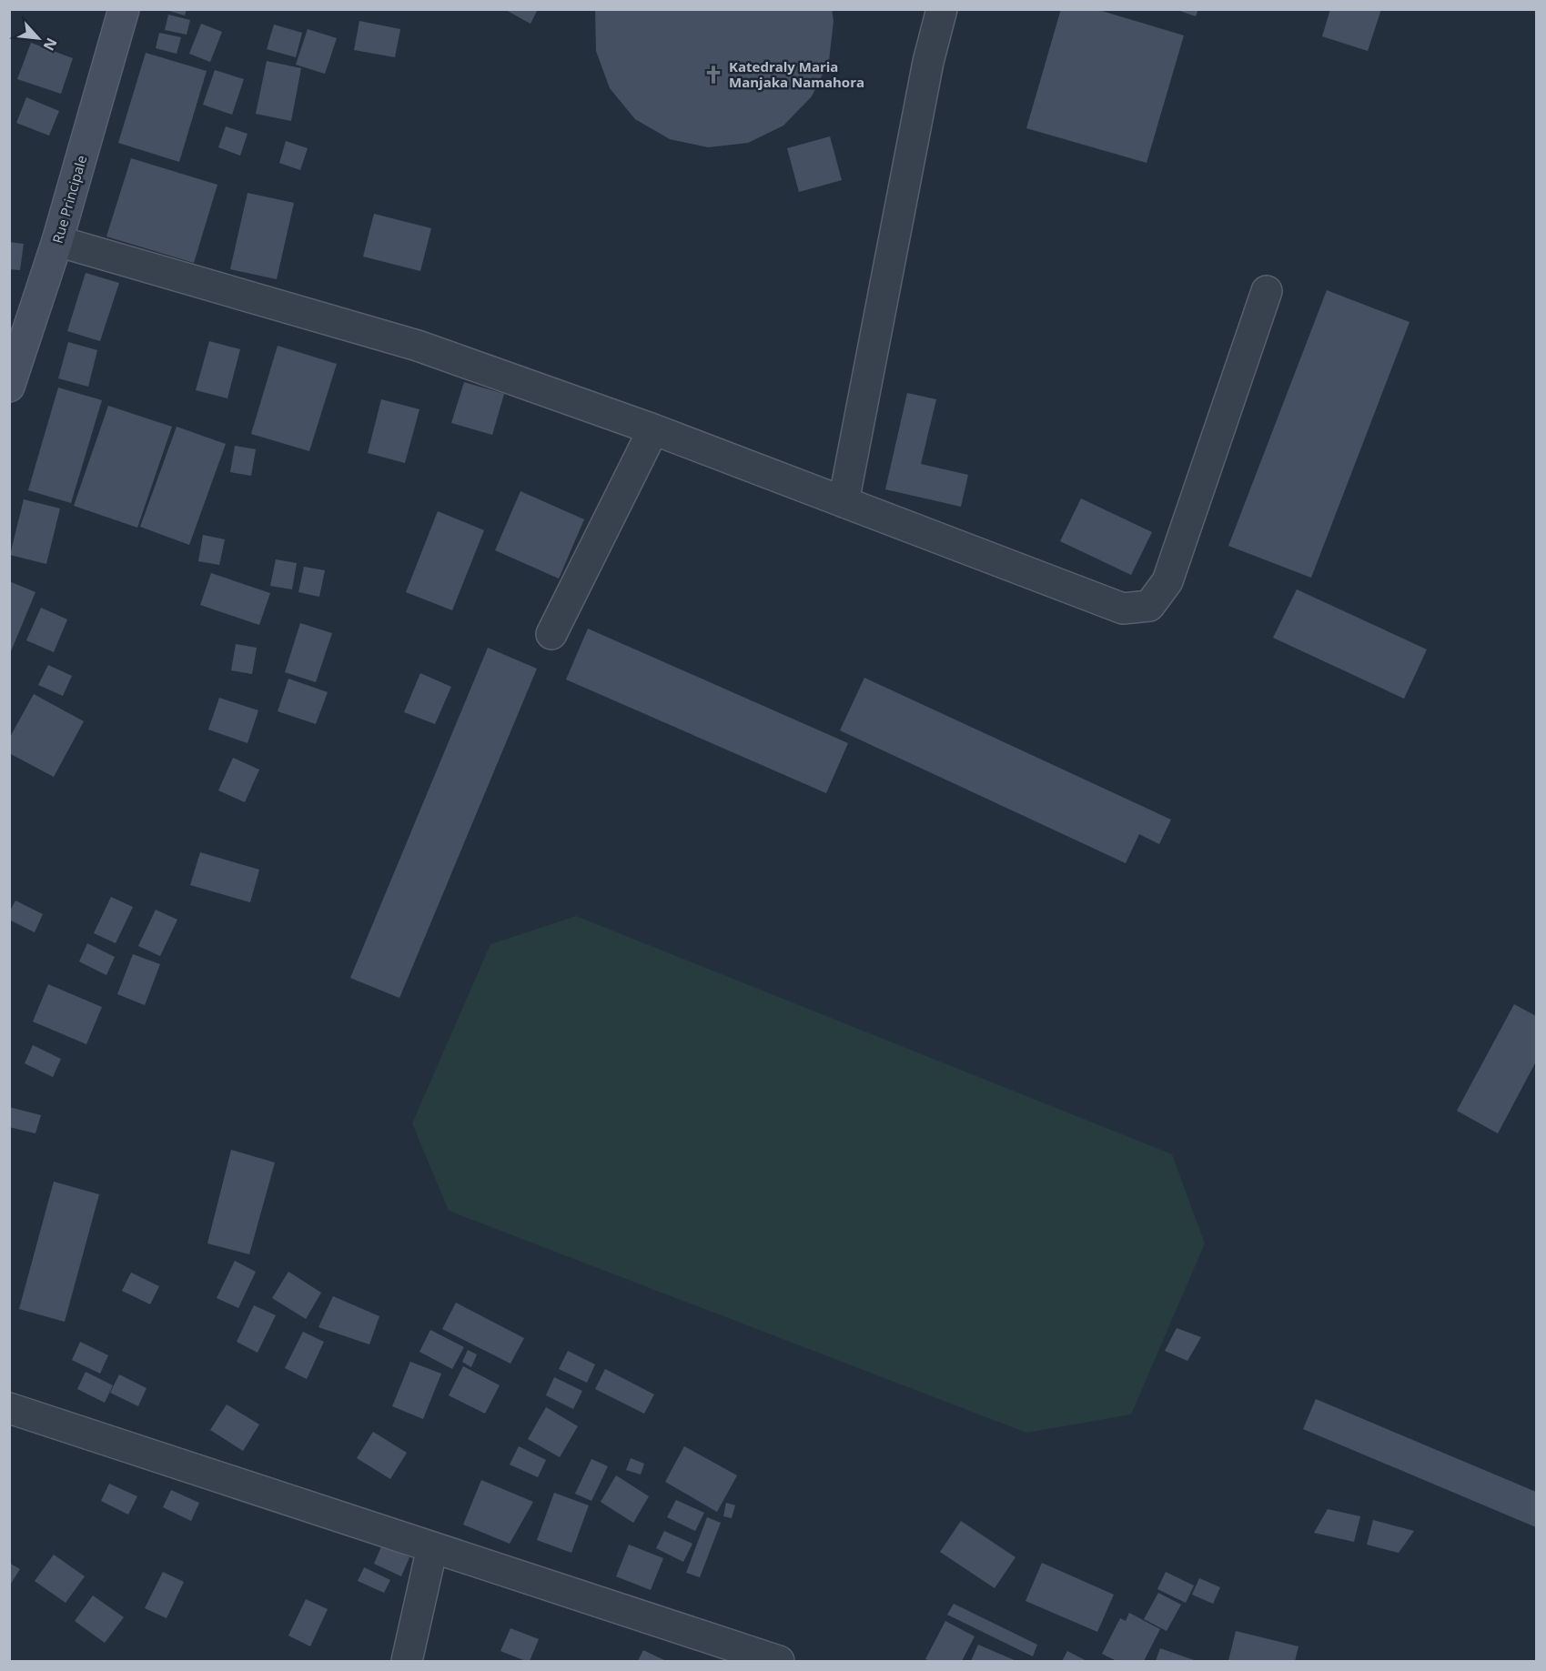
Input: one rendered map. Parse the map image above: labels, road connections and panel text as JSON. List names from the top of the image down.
{
  "streets": {
    "main road": ["Rue Principale"]
  },
  "places": {
    "church": ["Katedraly Maria Manjaka Namahora"]
  },
  "north": "bottom right"
}
